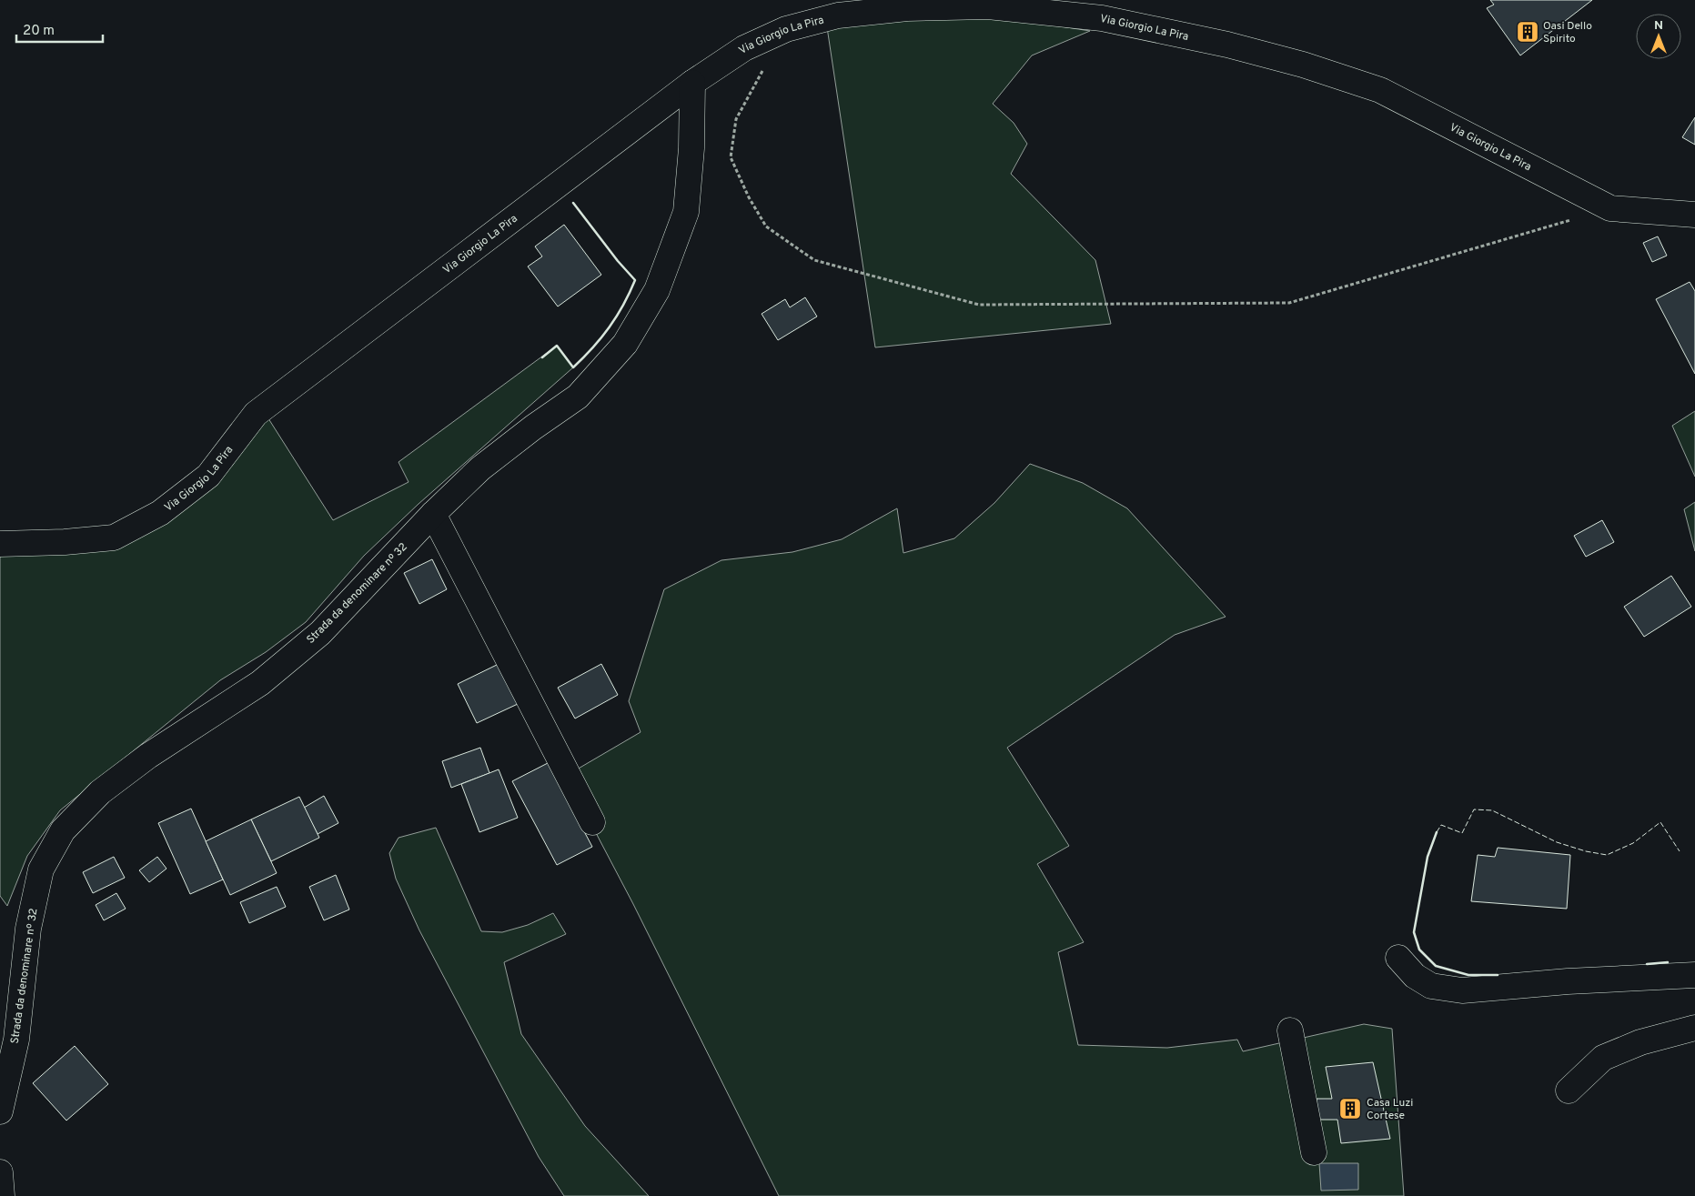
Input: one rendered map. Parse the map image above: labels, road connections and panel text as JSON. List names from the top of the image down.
{
  "streets": {
    "street": ["Via Giorgio La Pira", "Strada da denominare nº 32"]
  },
  "crossings": [
    ["Via Giorgio La Pira", "Strada da denominare nº 32"]
  ],
  "places": {
    "building": ["Oasi Dello Spirito", "Casa Luzi Cortese"]
  },
  "scale_bar": "20 m",
  "north": "top"
}
